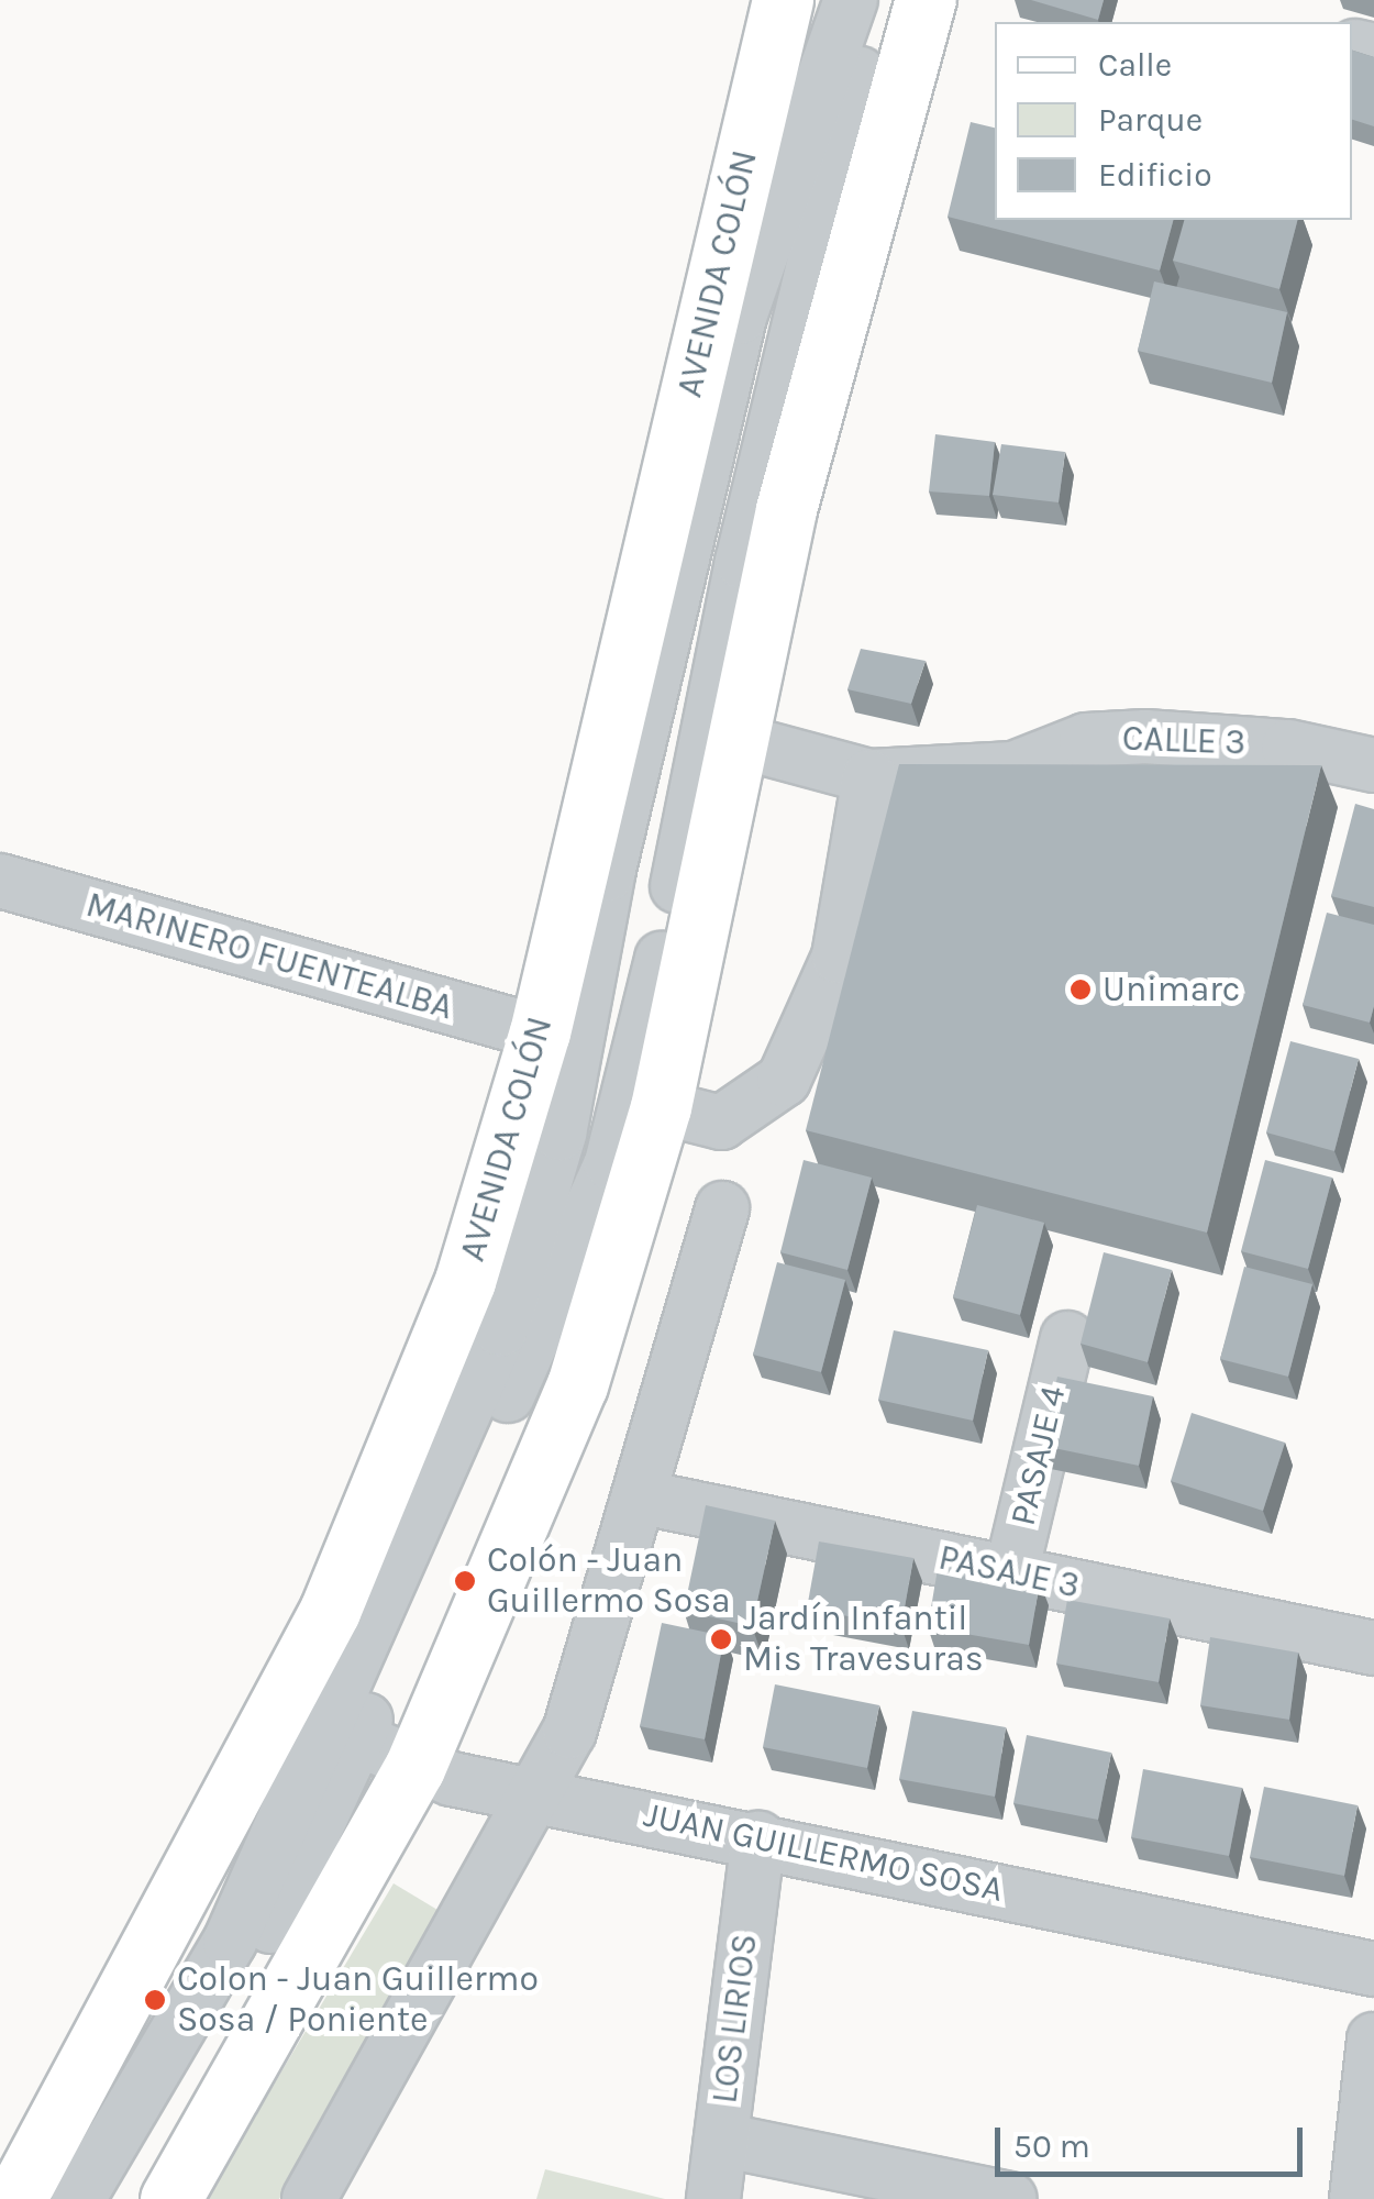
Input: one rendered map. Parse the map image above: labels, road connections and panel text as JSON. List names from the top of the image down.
{
  "streets": {
    "main road": ["AVENIDA COLÓN"],
    "street": [
      "CALLE 3",
      "MARINERO FUENTEALBA",
      "PASAJE 4",
      "PASAJE 3",
      "JUAN GUILLERMO SOSA",
      "LOS LIRIOS"
    ]
  },
  "crossings": [
    ["AVENIDA COLÓN", "MARINERO FUENTEALBA"],
    ["AVENIDA COLÓN", "JUAN GUILLERMO SOSA"],
    ["PASAJE 4", "PASAJE 3"],
    ["JUAN GUILLERMO SOSA", "LOS LIRIOS"]
  ],
  "places": [
    "Unimarc",
    "Colón - Juan Guillermo Sosa",
    "Jardín Infantil Mis Travesuras",
    "Colon - Juan Guillermo Sosa / Poniente"
  ],
  "legend": ["Calle", "Parque", "Edificio"],
  "scale_bar": "50 m"
}
